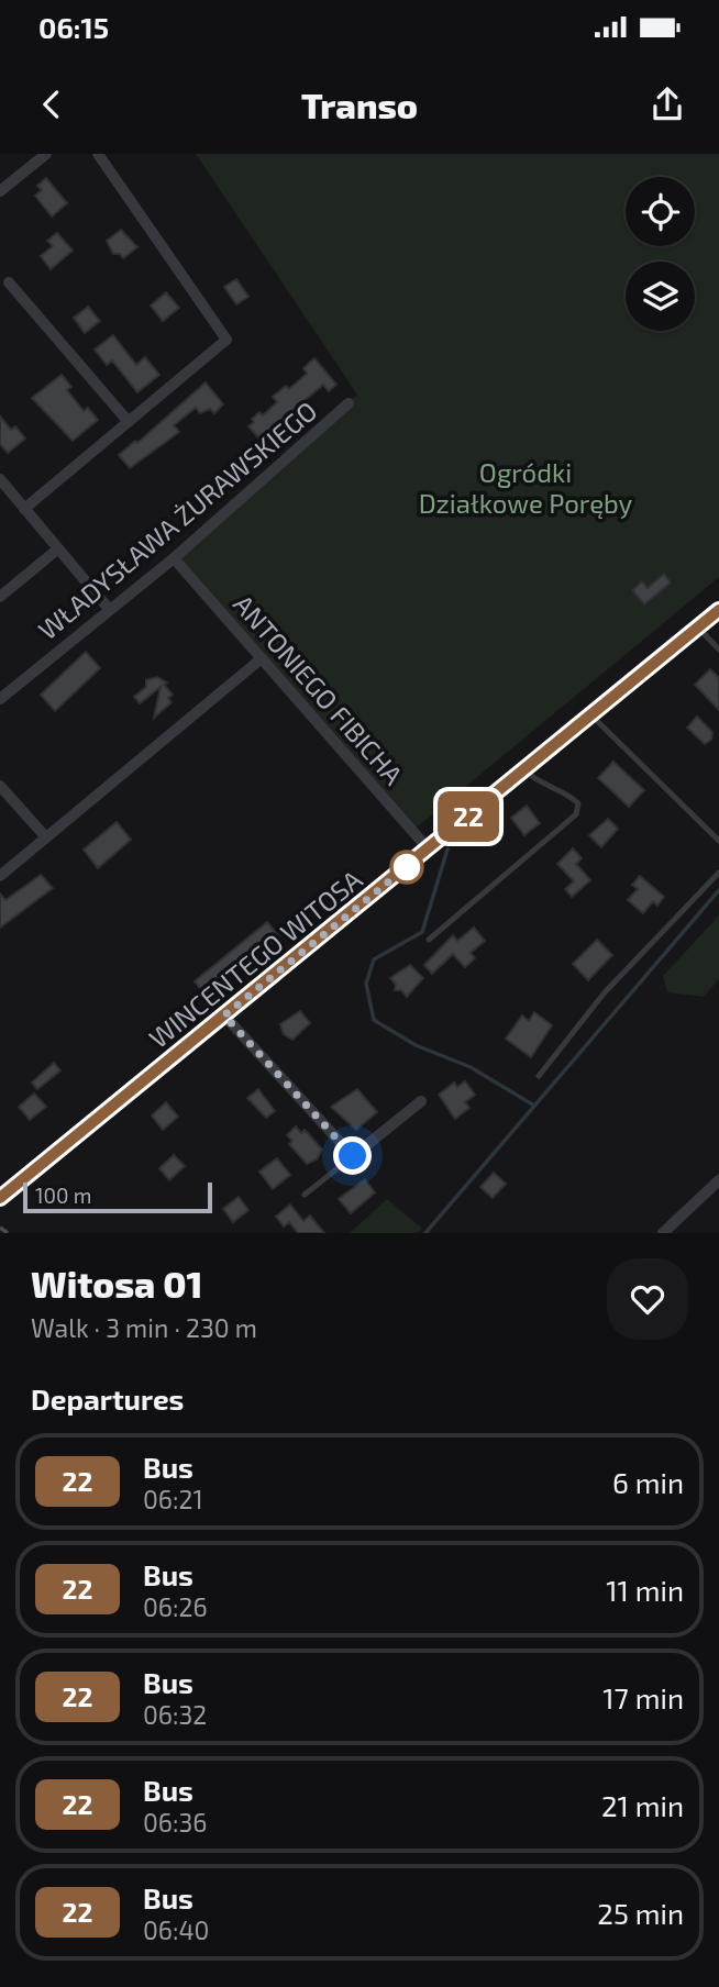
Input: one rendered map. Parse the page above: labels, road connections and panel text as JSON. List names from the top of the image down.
{
  "streets": {
    "street": ["WŁADYSŁAWA ŻURAWSKIEGO", "ANTONIEGO FIBICHA", "WINCENTEGO WITOSA"]
  },
  "crossings": [
    ["WŁADYSŁAWA ŻURAWSKIEGO", "ANTONIEGO FIBICHA"],
    ["ANTONIEGO FIBICHA", "WINCENTEGO WITOSA"]
  ],
  "parks": ["Ogródki Działkowe Poręby"],
  "lines": ["bus line 22"],
  "scale_bar": "100 m",
  "page": {
    "status": "06:15",
    "header": "Transo",
    "on_map": "22",
    "scale": "100 m",
    "heading": [
      ["Witosa 01", "Walk · 3 min · 230 m"],
      "Departures"
    ],
    "list": [
      {
        "mark": "22",
        "name": "Bus",
        "note": "06:21",
        "value": "6 min"
      },
      {
        "mark": "22",
        "name": "Bus",
        "note": "06:26",
        "value": "11 min"
      },
      {
        "mark": "22",
        "name": "Bus",
        "note": "06:32",
        "value": "17 min"
      },
      {
        "mark": "22",
        "name": "Bus",
        "note": "06:36",
        "value": "21 min"
      },
      {
        "mark": "22",
        "name": "Bus",
        "note": "06:40",
        "value": "25 min"
      }
    ]
  }
}
